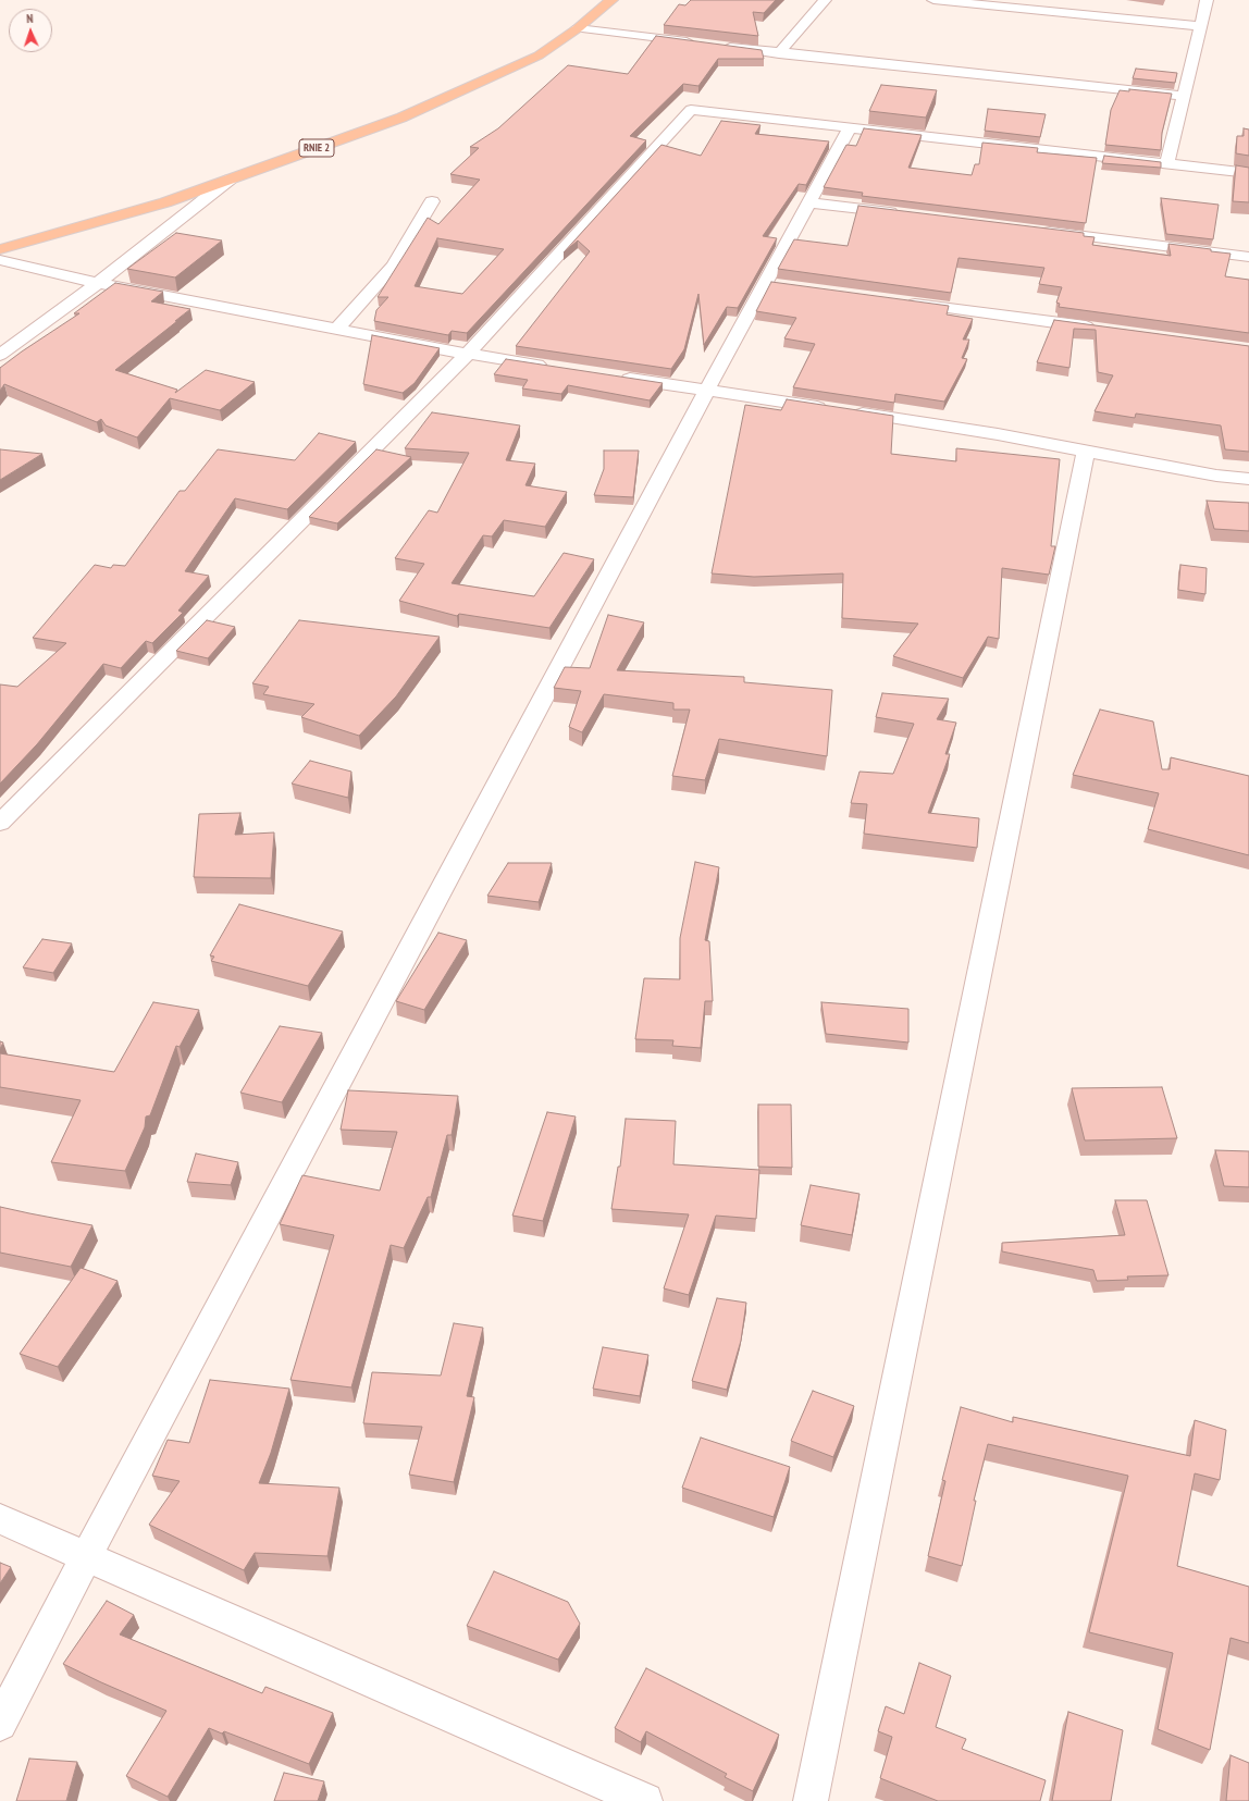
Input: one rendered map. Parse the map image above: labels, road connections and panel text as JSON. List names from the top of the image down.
{
  "streets": {
    "main road": ["RNIE 2"]
  },
  "north": "top"
}
